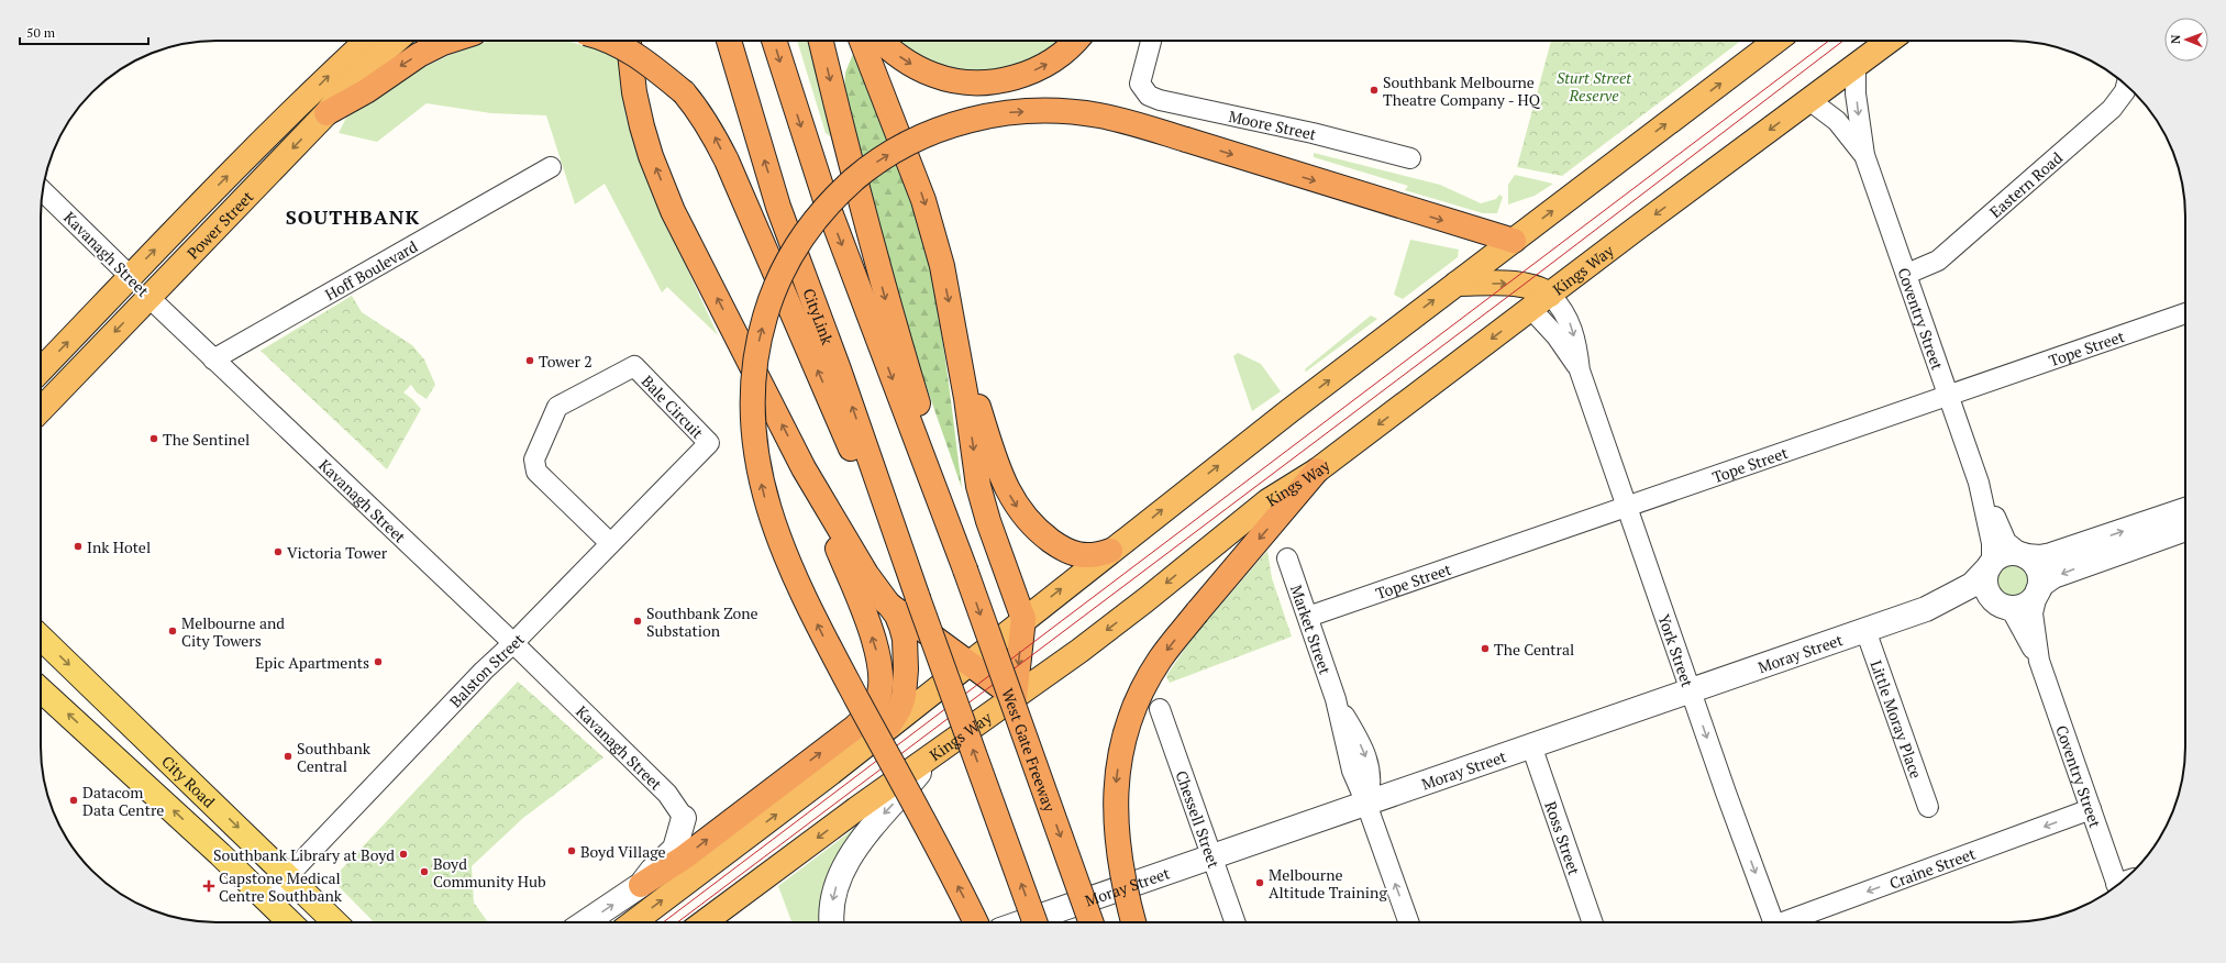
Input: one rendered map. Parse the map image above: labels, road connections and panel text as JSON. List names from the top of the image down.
{
  "streets": {
    "highway": [
      "Power Street",
      "Kavanagh Street",
      "Kings Way",
      "CityLink",
      "West Gate Freeway"
    ],
    "main road": ["City Road"],
    "street": [
      "Moore Street",
      "Eastern Road",
      "Hoff Boulevard",
      "Coventry Street",
      "Tope Street",
      "Bale Circuit",
      "Market Street",
      "York Street",
      "Moray Street",
      "Balston Street",
      "Little Moray Place",
      "Chessell Street",
      "Ross Street",
      "Craine Street"
    ]
  },
  "crossings": [
    ["Eastern Road", "Coventry Street"],
    ["Power Street", "Kavanagh Street"],
    ["Kavanagh Street", "Hoff Boulevard"],
    ["Kavanagh Street", "Balston Street"],
    ["Kings Way", "Coventry Street"],
    ["Kings Way", "York Street"],
    ["Coventry Street", "Tope Street"],
    ["Coventry Street", "Moray Street"],
    ["Coventry Street", "Craine Street"],
    ["Tope Street", "Market Street"],
    ["Tope Street", "York Street"],
    ["Bale Circuit", "Balston Street"],
    ["Market Street", "Moray Street"],
    ["York Street", "Moray Street"],
    ["Moray Street", "Little Moray Place"],
    ["Moray Street", "Chessell Street"],
    ["Moray Street", "Ross Street"],
    ["Balston Street", "City Road"]
  ],
  "one_way": ["York Street", "Craine Street"],
  "districts": ["SOUTHBANK"],
  "parks": ["Sturt Street Reserve"],
  "places": {
    "other": [
      "Southbank Melbourne Theatre Company - HQ",
      "Tower 2",
      "The Sentinel",
      "Ink Hotel",
      "Victoria Tower",
      "Southbank Zone Substation",
      "Melbourne and City Towers",
      "The Central",
      "Epic Apartments",
      "Southbank Central",
      "Datacom Data Centre",
      "Boyd Village",
      "Southbank Library at Boyd",
      "Boyd Community Hub",
      "Melbourne Altitude Training"
    ],
    "health": ["Capstone Medical Centre Southbank"]
  },
  "scale_bar": "50 m",
  "north": "left"
}
